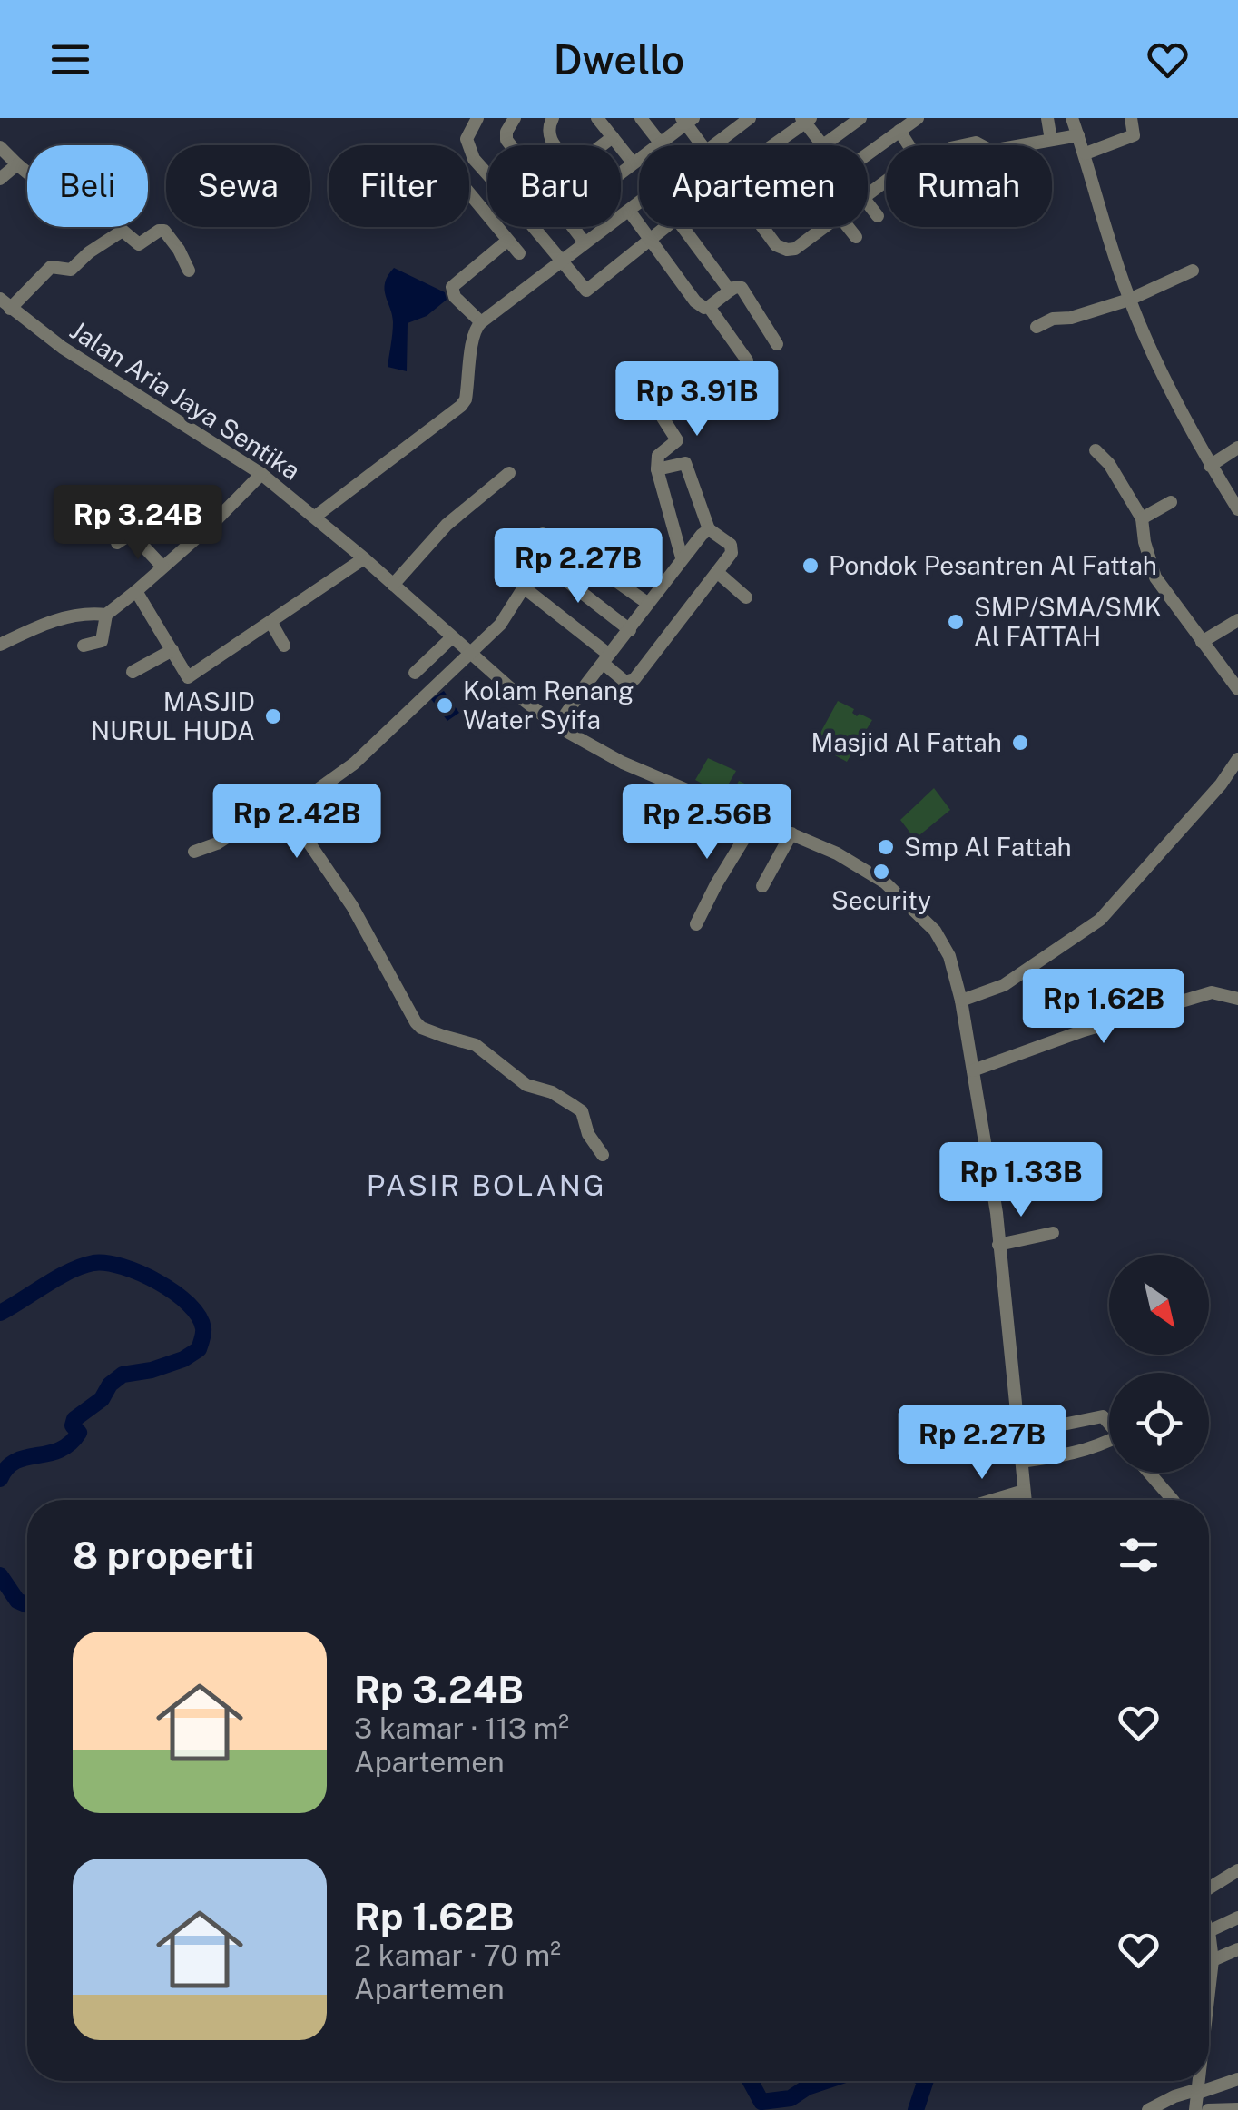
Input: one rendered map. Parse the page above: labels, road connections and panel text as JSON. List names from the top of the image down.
{
  "streets": {
    "street": ["Jalan Aria Jaya Sentika"]
  },
  "districts": ["PASIR BOLANG"],
  "places": [
    "Pondok Pesantren Al Fattah",
    "SMP/SMA/SMK Al FATTAH",
    "Kolam Renang Water Syifa",
    "MASJID NURUL HUDA",
    "Masjid Al Fattah",
    "Smp Al Fattah",
    "Security"
  ],
  "north": "bottom right",
  "page": {
    "header": "Dwello",
    "chip": [
      "Beli",
      "Sewa",
      "Filter",
      "Baru",
      "Apartemen",
      "Rumah"
    ],
    "price": [
      "Rp 3.91B",
      "Rp 3.24B",
      "Rp 2.27B",
      "Rp 2.42B",
      "Rp 2.56B",
      "Rp 1.62B",
      "Rp 1.33B",
      "Rp 2.27B"
    ],
    "heading": "8 properti",
    "list": [
      {
        "name": "Rp 3.24B",
        "note": "3 kamar · 113 m² · Apartemen"
      },
      {
        "name": "Rp 1.62B",
        "note": "2 kamar · 70 m² · Apartemen"
      }
    ]
  }
}
